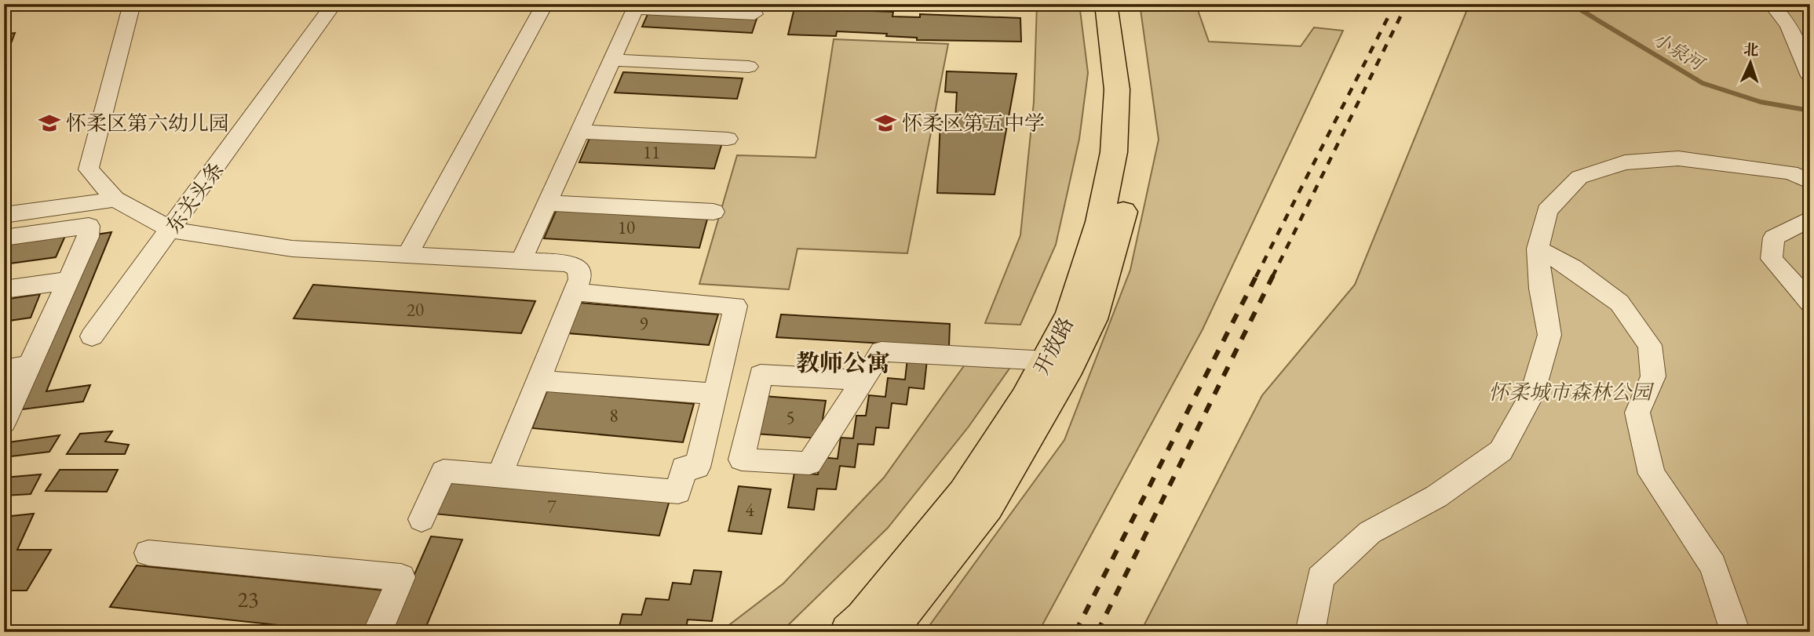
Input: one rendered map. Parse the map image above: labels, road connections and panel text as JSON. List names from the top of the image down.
{
  "streets": {
    "main road": ["开放路"],
    "street": ["东关头条"]
  },
  "districts": ["教师公寓"],
  "water": ["小泉河"],
  "parks": ["怀柔城市森林公园"],
  "places": {
    "school or university": ["怀柔区第六幼儿园", "怀柔区第五中学"]
  },
  "house_numbers": [
    "11",
    "10",
    "20",
    "9",
    "8",
    "5",
    "7",
    "4",
    "23"
  ],
  "north": "top"
}
